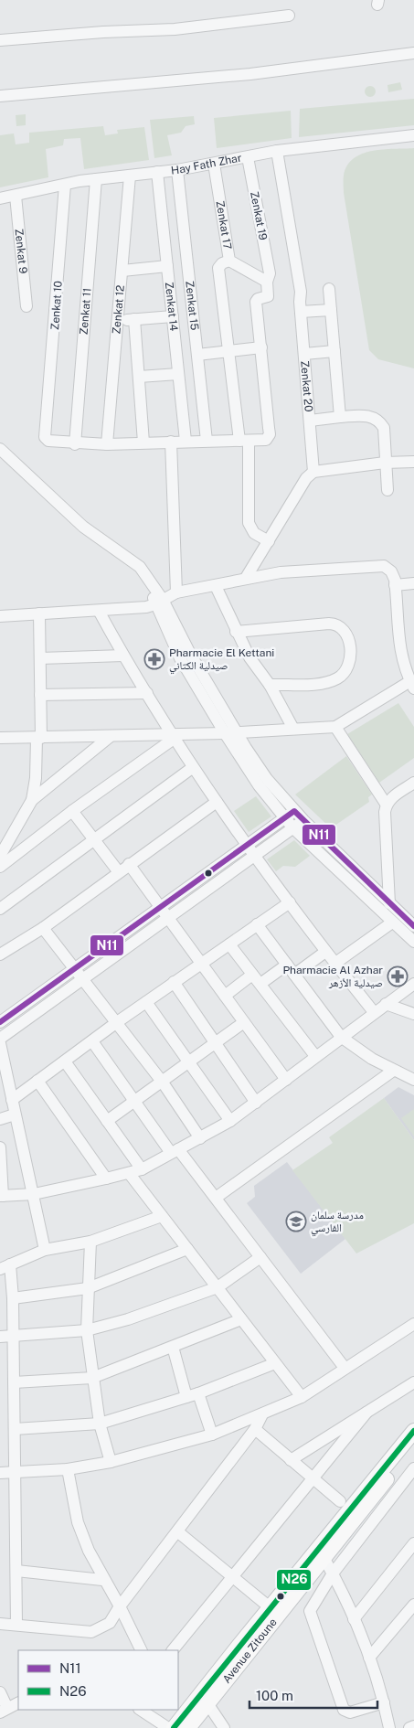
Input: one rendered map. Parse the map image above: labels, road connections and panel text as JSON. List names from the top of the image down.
{
  "streets": {
    "main road": ["Avenue Zitoune"],
    "street": [
      "Hay Fath Zhar",
      "Zenkat 19",
      "Zenkat 17",
      "Zenkat 9",
      "Zenkat 10",
      "Zenkat 15",
      "Zenkat 14",
      "Zenkat 12",
      "Zenkat 11",
      "Zenkat 20"
    ]
  },
  "crossings": [
    ["Hay Fath Zhar", "Zenkat 19"],
    ["Hay Fath Zhar", "Zenkat 17"],
    ["Hay Fath Zhar", "Zenkat 9"],
    ["Hay Fath Zhar", "Zenkat 10"],
    ["Hay Fath Zhar", "Zenkat 15"],
    ["Hay Fath Zhar", "Zenkat 14"],
    ["Hay Fath Zhar", "Zenkat 12"],
    ["Hay Fath Zhar", "Zenkat 11"],
    ["Hay Fath Zhar", "Zenkat 20"],
    ["Zenkat 19", "Zenkat 17"],
    ["Zenkat 10", "Zenkat 11"]
  ],
  "places": {
    "pharmacy": ["Pharmacie El Kettani صيدلية الكتاني", "Pharmacie Al Azhar صيدلية الأزهر"],
    "school or university": ["مدرسة سلمان الفارسي"]
  },
  "lines": ["transit line N11", "transit line N26"],
  "legend": ["N11", "N26"],
  "scale_bar": "100 m"
}
